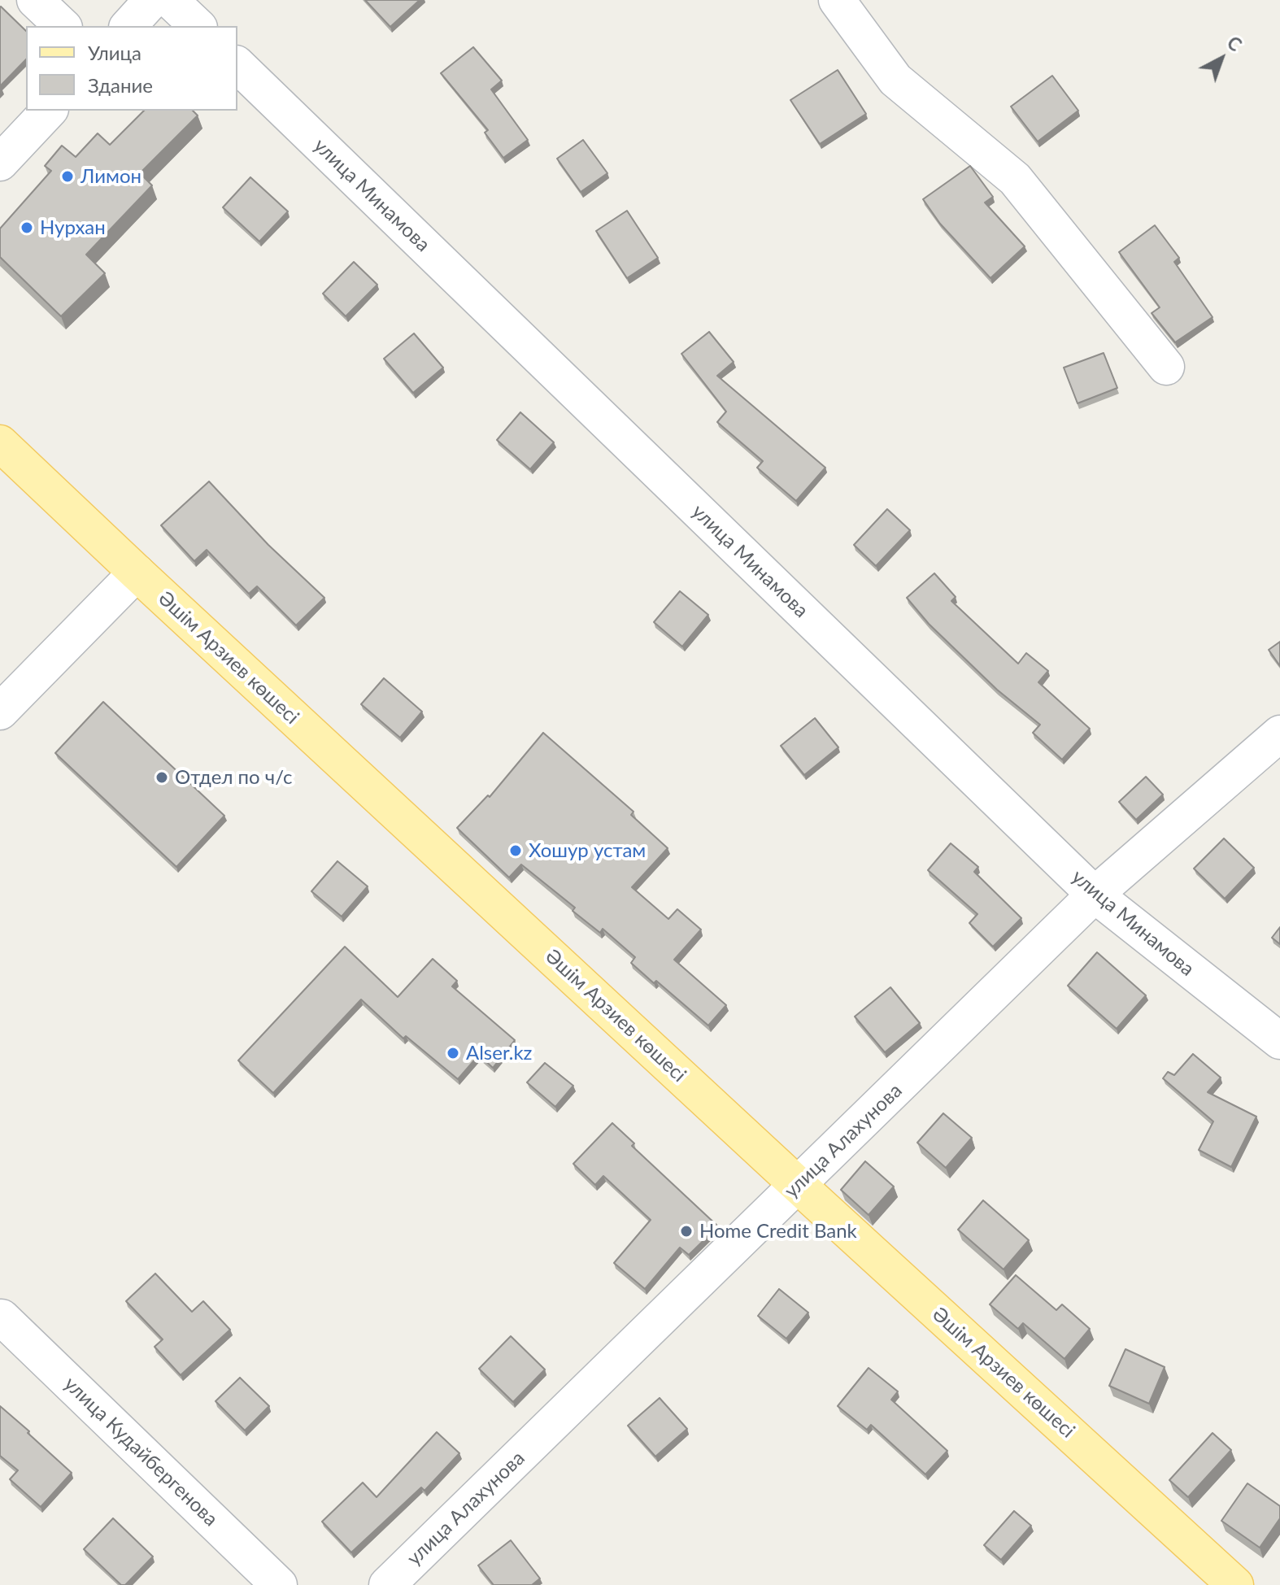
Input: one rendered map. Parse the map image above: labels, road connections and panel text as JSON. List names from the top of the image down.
{
  "streets": {
    "main road": ["Әшім Арзиев көшесі"],
    "street": ["улица Минамова", "улица Алахунова", "улица Кудайбергенова"]
  },
  "crossings": [
    ["улица Минамова", "улица Алахунова"],
    ["Әшім Арзиев көшесі", "улица Алахунова"]
  ],
  "places": [
    "Лимон",
    "Нурхан",
    "Отдел по ч/с",
    "Хошур устам",
    "Alser.kz",
    "Home Credit Bank"
  ],
  "legend": ["Улица", "Здание"],
  "north": "top right"
}
